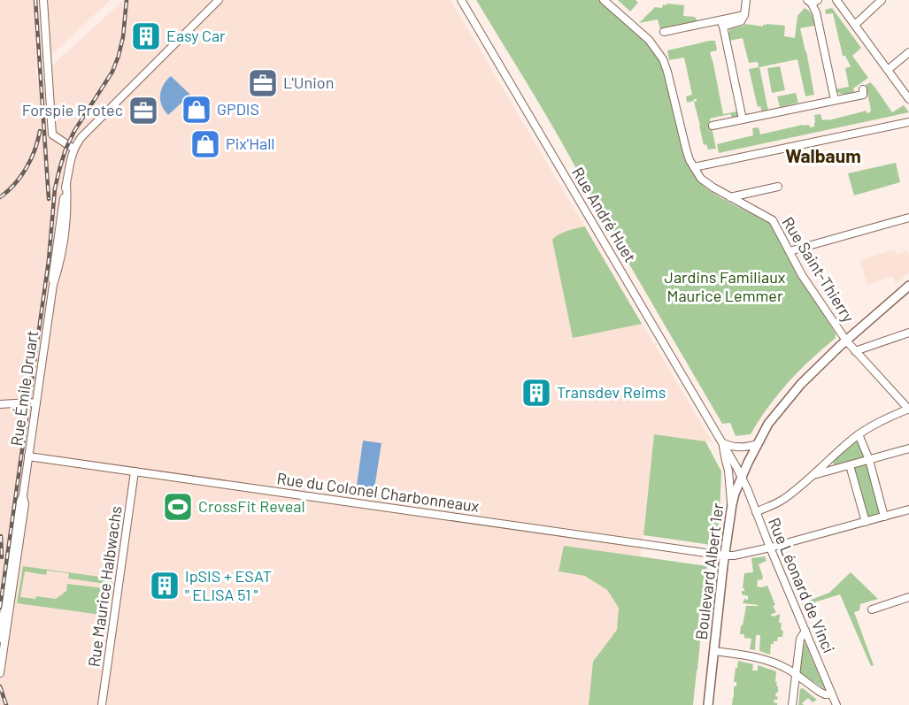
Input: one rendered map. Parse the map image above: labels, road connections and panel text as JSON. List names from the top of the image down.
{
  "streets": {
    "main road": ["Boulevard Albert 1er"],
    "street": [
      "Rue André Huet",
      "Rue Saint-Thierry",
      "Rue Émile Druart",
      "Rue du Colonel Charbonneaux",
      "Rue Léonard de Vinci",
      "Rue Maurice Halbwachs"
    ]
  },
  "crossings": [
    ["Rue André Huet", "Boulevard Albert 1er"],
    ["Rue André Huet", "Rue Léonard de Vinci"],
    ["Rue Saint-Thierry", "Boulevard Albert 1er"],
    ["Rue Émile Druart", "Rue du Colonel Charbonneaux"],
    ["Rue du Colonel Charbonneaux", "Boulevard Albert 1er"],
    ["Rue du Colonel Charbonneaux", "Rue Léonard de Vinci"],
    ["Rue du Colonel Charbonneaux", "Rue Maurice Halbwachs"],
    ["Boulevard Albert 1er", "Rue Léonard de Vinci"]
  ],
  "districts": ["Walbaum"],
  "parks": ["Jardins Familiaux Maurice Lemmer"],
  "places": {
    "building": ["Easy Car", "Transdev Reims", "IpSIS + ESAT \" ELISA 51 \""],
    "office": ["L'Union", "Forspie Protec"],
    "shop": ["GPDIS", "Pix'Hall"],
    "sports": ["CrossFit Reveal"]
  }
}
